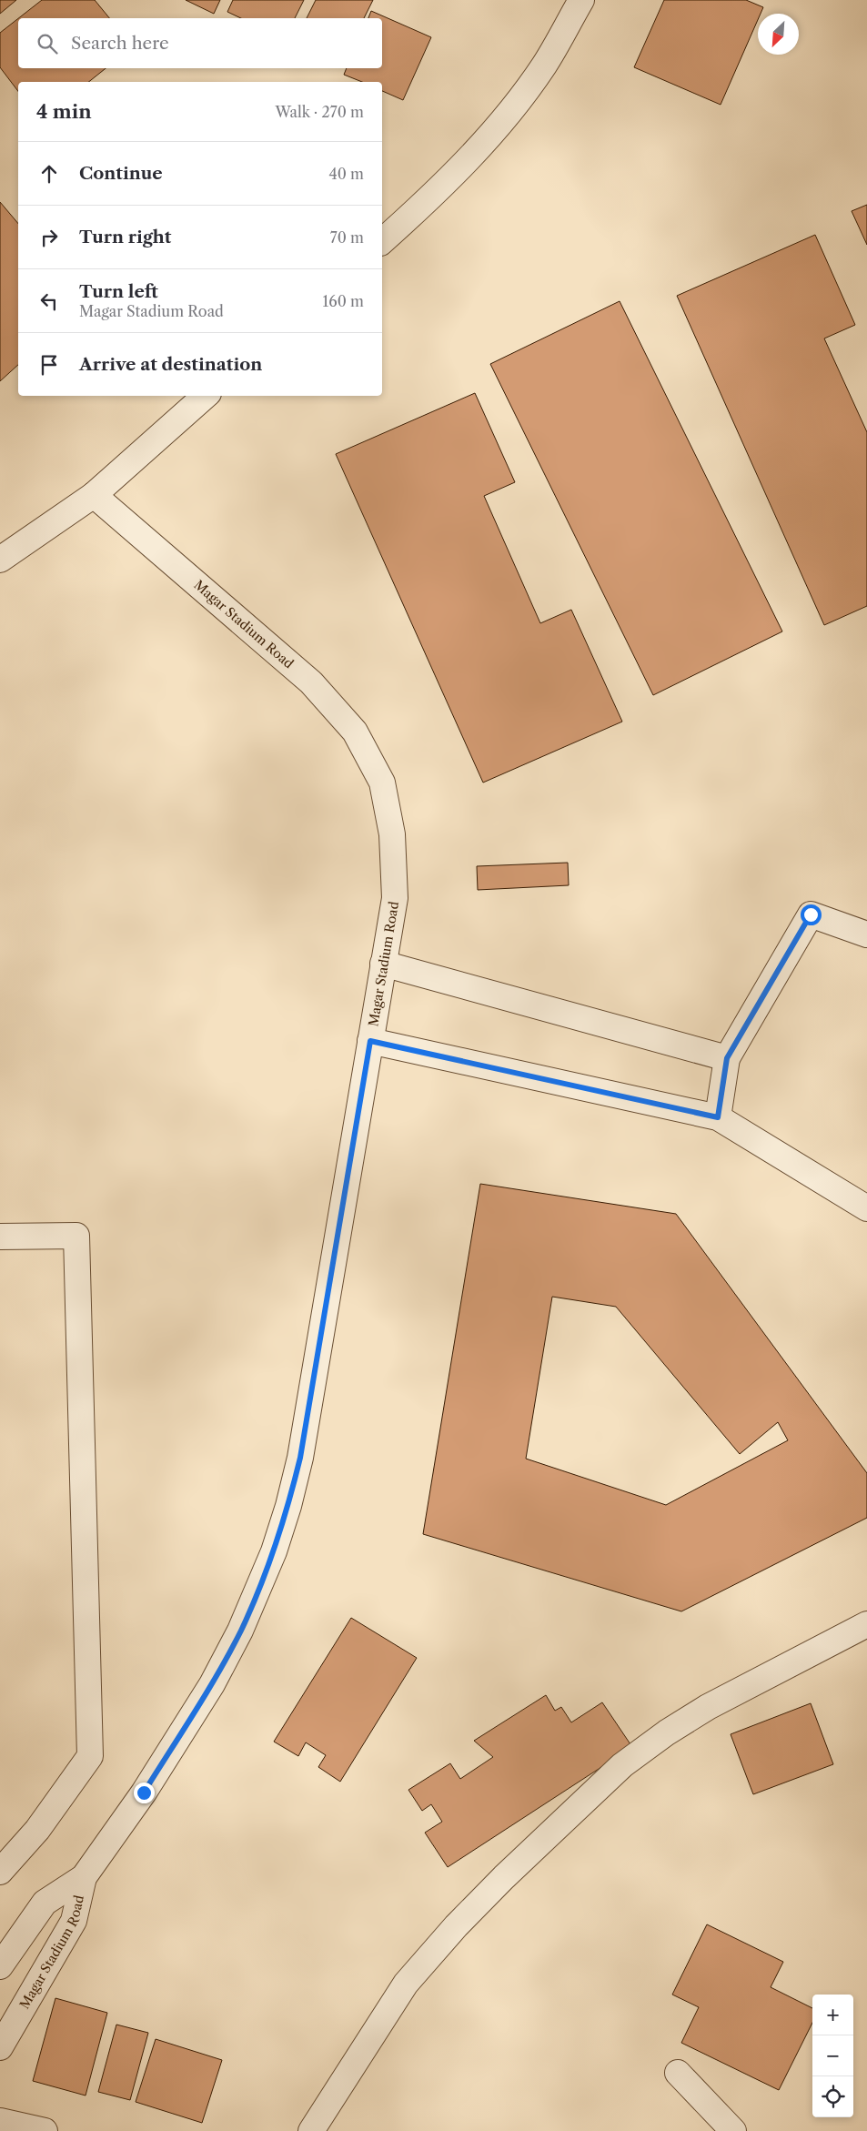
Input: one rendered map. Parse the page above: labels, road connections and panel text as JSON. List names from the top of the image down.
{
  "streets": {
    "street": ["Magar Stadium Road"]
  },
  "north": "bottom left",
  "page": {
    "search": "Search here",
    "heading": ["4 min", "Walk · 270 m"],
    "list": [
      ["Continue", "40 m"],
      ["Turn right", "70 m"],
      ["Turn left", "Magar Stadium Road", "160 m"],
      "Arrive at destination"
    ],
    "map_buttons": ["+", "−"]
  }
}
